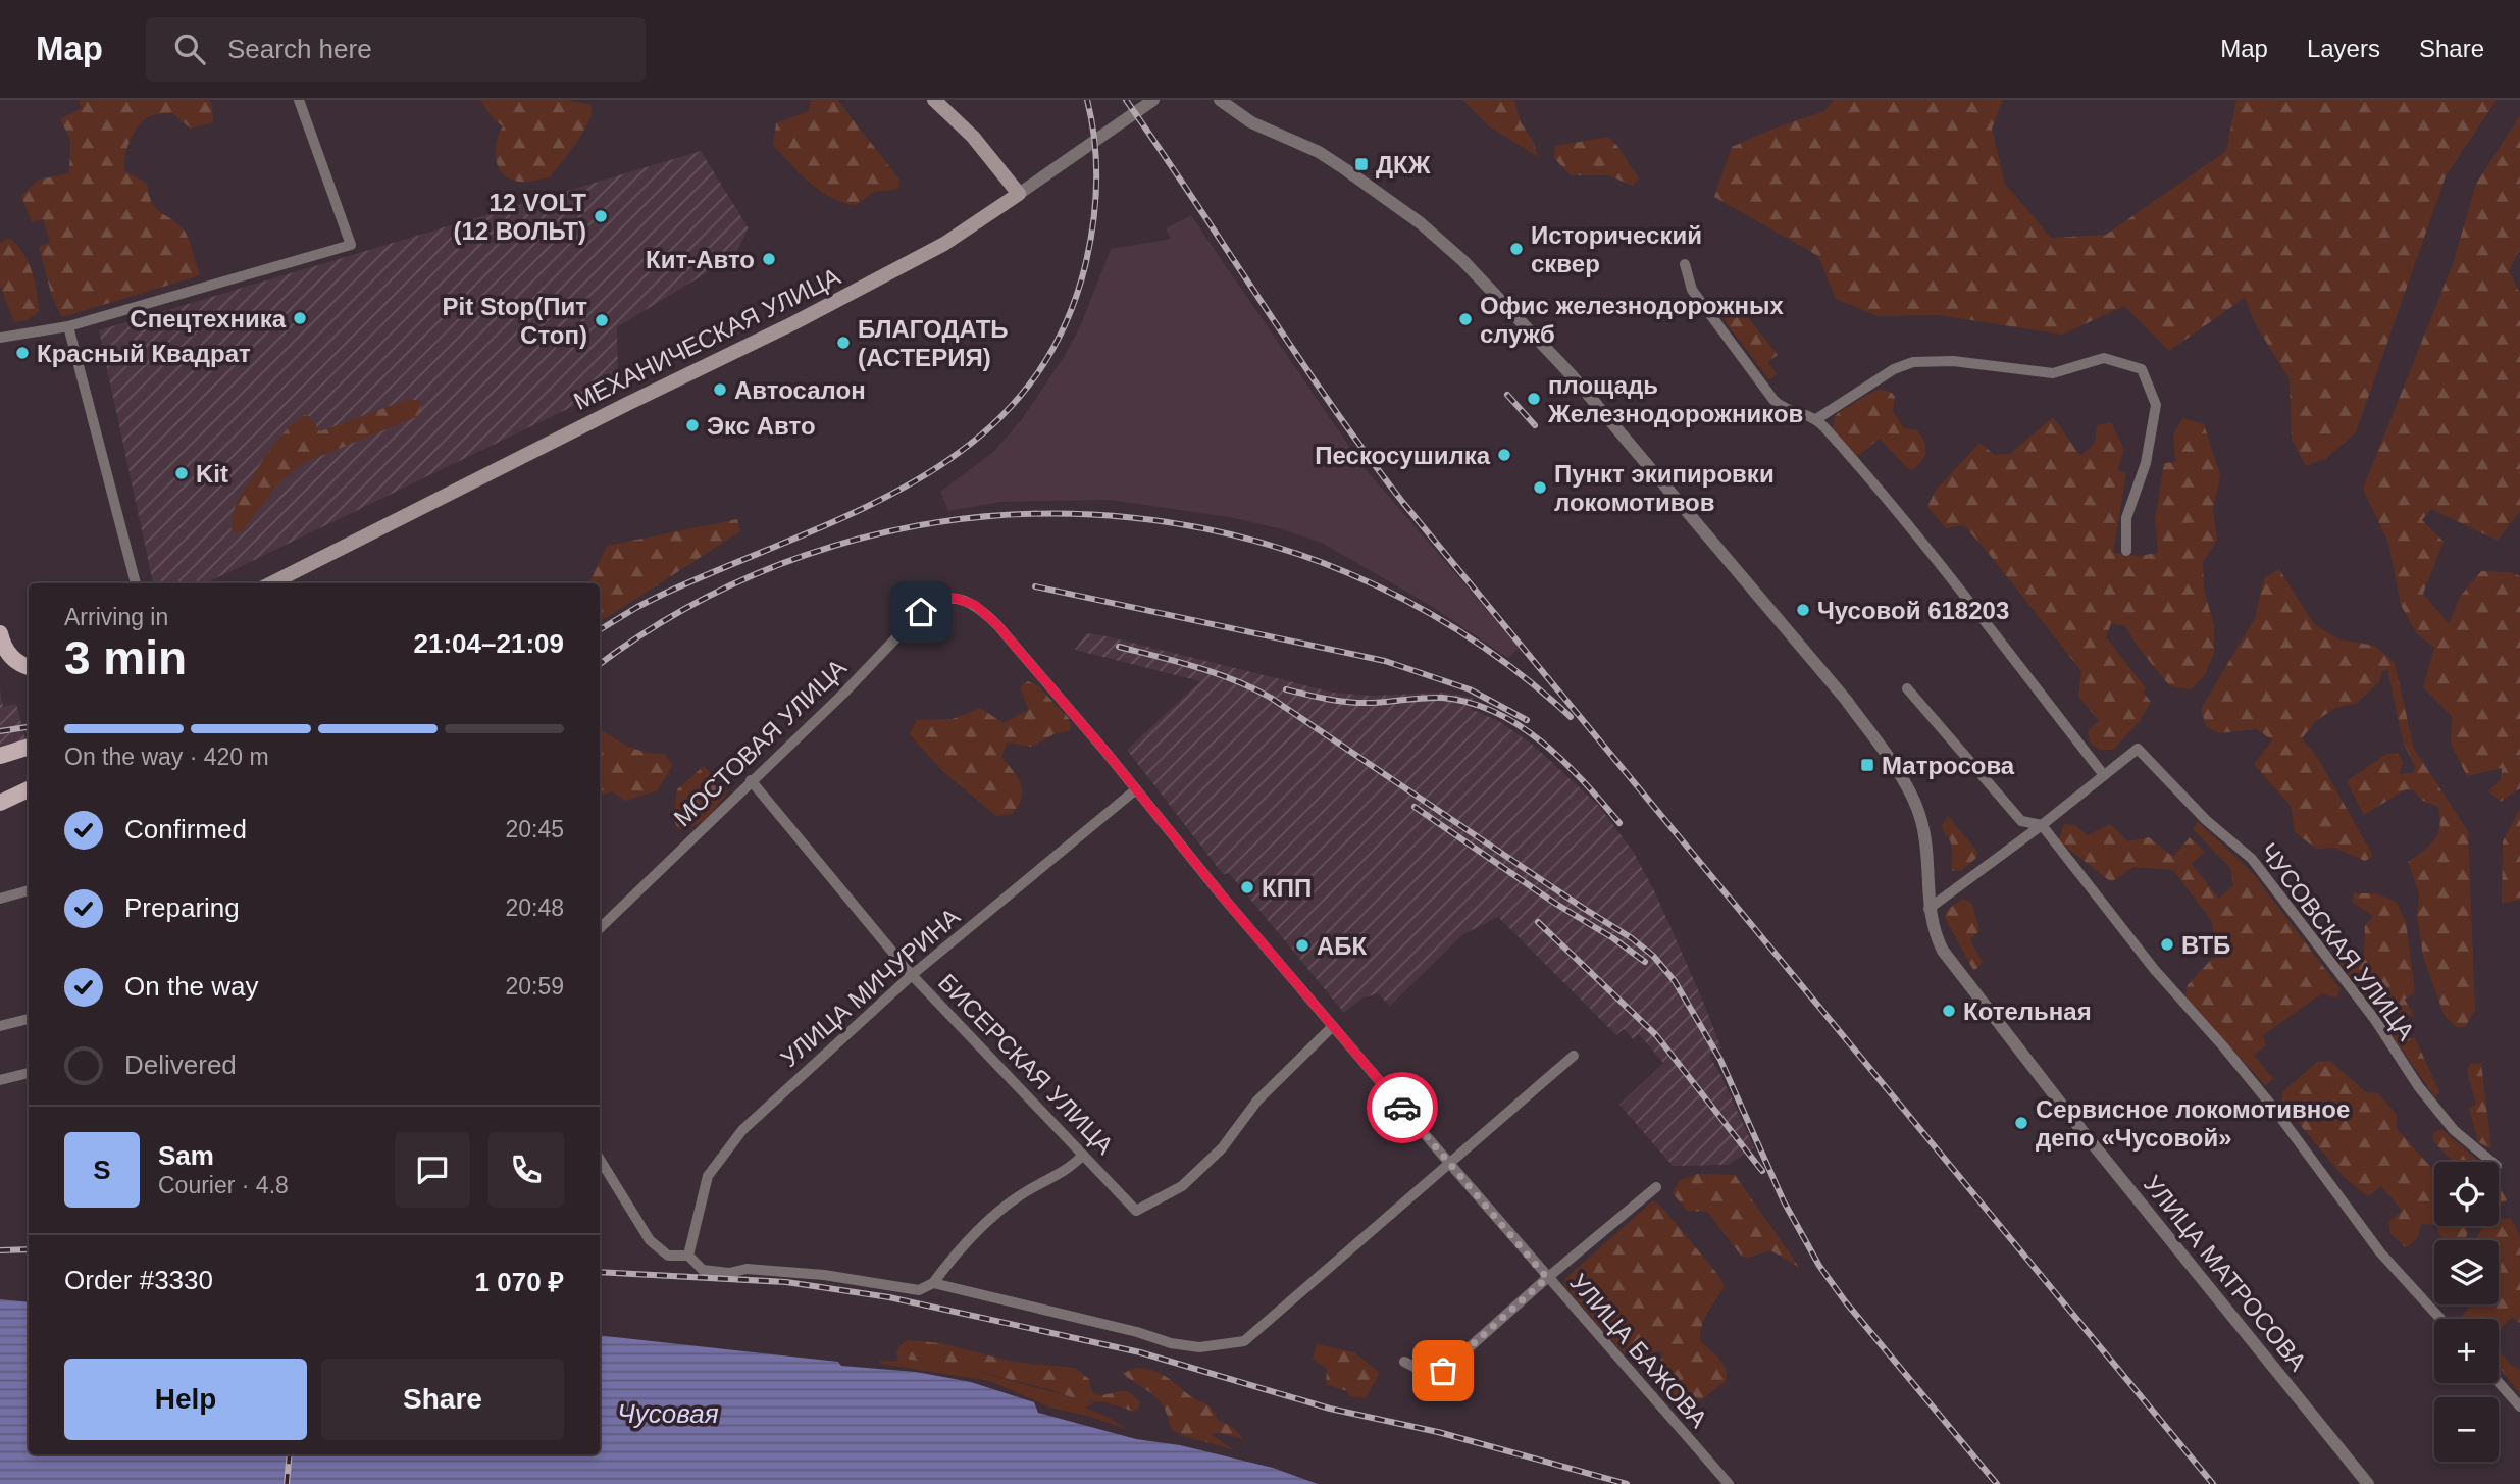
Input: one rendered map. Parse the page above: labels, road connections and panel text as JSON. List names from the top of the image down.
{
  "streets": {
    "main road": ["МЕХАНИЧЕСКАЯ УЛИЦА"],
    "street": [
      "МОСТОВАЯ УЛИЦА",
      "ЧУСОВСКАЯ УЛИЦА",
      "УЛИЦА МИЧУРИНА",
      "БИСЕРСКАЯ УЛИЦА",
      "УЛИЦА МАТРОСОВА",
      "УЛИЦА БАЖОВА"
    ]
  },
  "crossings": [
    ["МОСТОВАЯ УЛИЦА", "БИСЕРСКАЯ УЛИЦА"],
    ["МОСТОВАЯ УЛИЦА", "УЛИЦА БАЖОВА"],
    ["УЛИЦА МИЧУРИНА", "БИСЕРСКАЯ УЛИЦА"],
    ["УЛИЦА МИЧУРИНА", "УЛИЦА БАЖОВА"],
    ["БИСЕРСКАЯ УЛИЦА", "УЛИЦА БАЖОВА"]
  ],
  "water": ["Чусовая"],
  "places": {
    "transit": ["ДКЖ", "Матросова"],
    "other": [
      "12 VOLT (12 ВОЛЬТ)",
      "Исторический сквер",
      "Кит-Авто",
      "Спецтехника",
      "Офис железнодорожных служб",
      "Pit Stop(Пит Стоп)",
      "БЛАГОДАТЬ (АСТЕРИЯ)",
      "Красный Квадрат",
      "Автосалон",
      "площадь Железнодорожников",
      "Экс Авто",
      "Пескосушилка",
      "Kit",
      "Пункт экипировки локомотивов",
      "Чусовой 618203",
      "КПП",
      "ВТБ",
      "АБК",
      "Котельная",
      "Сервисное локомотивное депо «Чусовой»"
    ]
  },
  "page": {
    "header": "Map",
    "search": "Search here",
    "nav": ["Map", "Layers", "Share"],
    "heading": ["3 min", "Arriving in", "21:04–21:09"],
    "panel": [
      "Sam",
      "Courier · 4.8",
      "Order #3330",
      "1 070 ₽"
    ],
    "bar": "On the way · 420 m",
    "list": [
      ["Confirmed", "20:45"],
      ["Preparing", "20:48"],
      ["On the way", "20:59"],
      "Delivered"
    ],
    "round": "S",
    "map_buttons": ["+", "−"],
    "buttons": ["Help", "Share"]
  }
}
